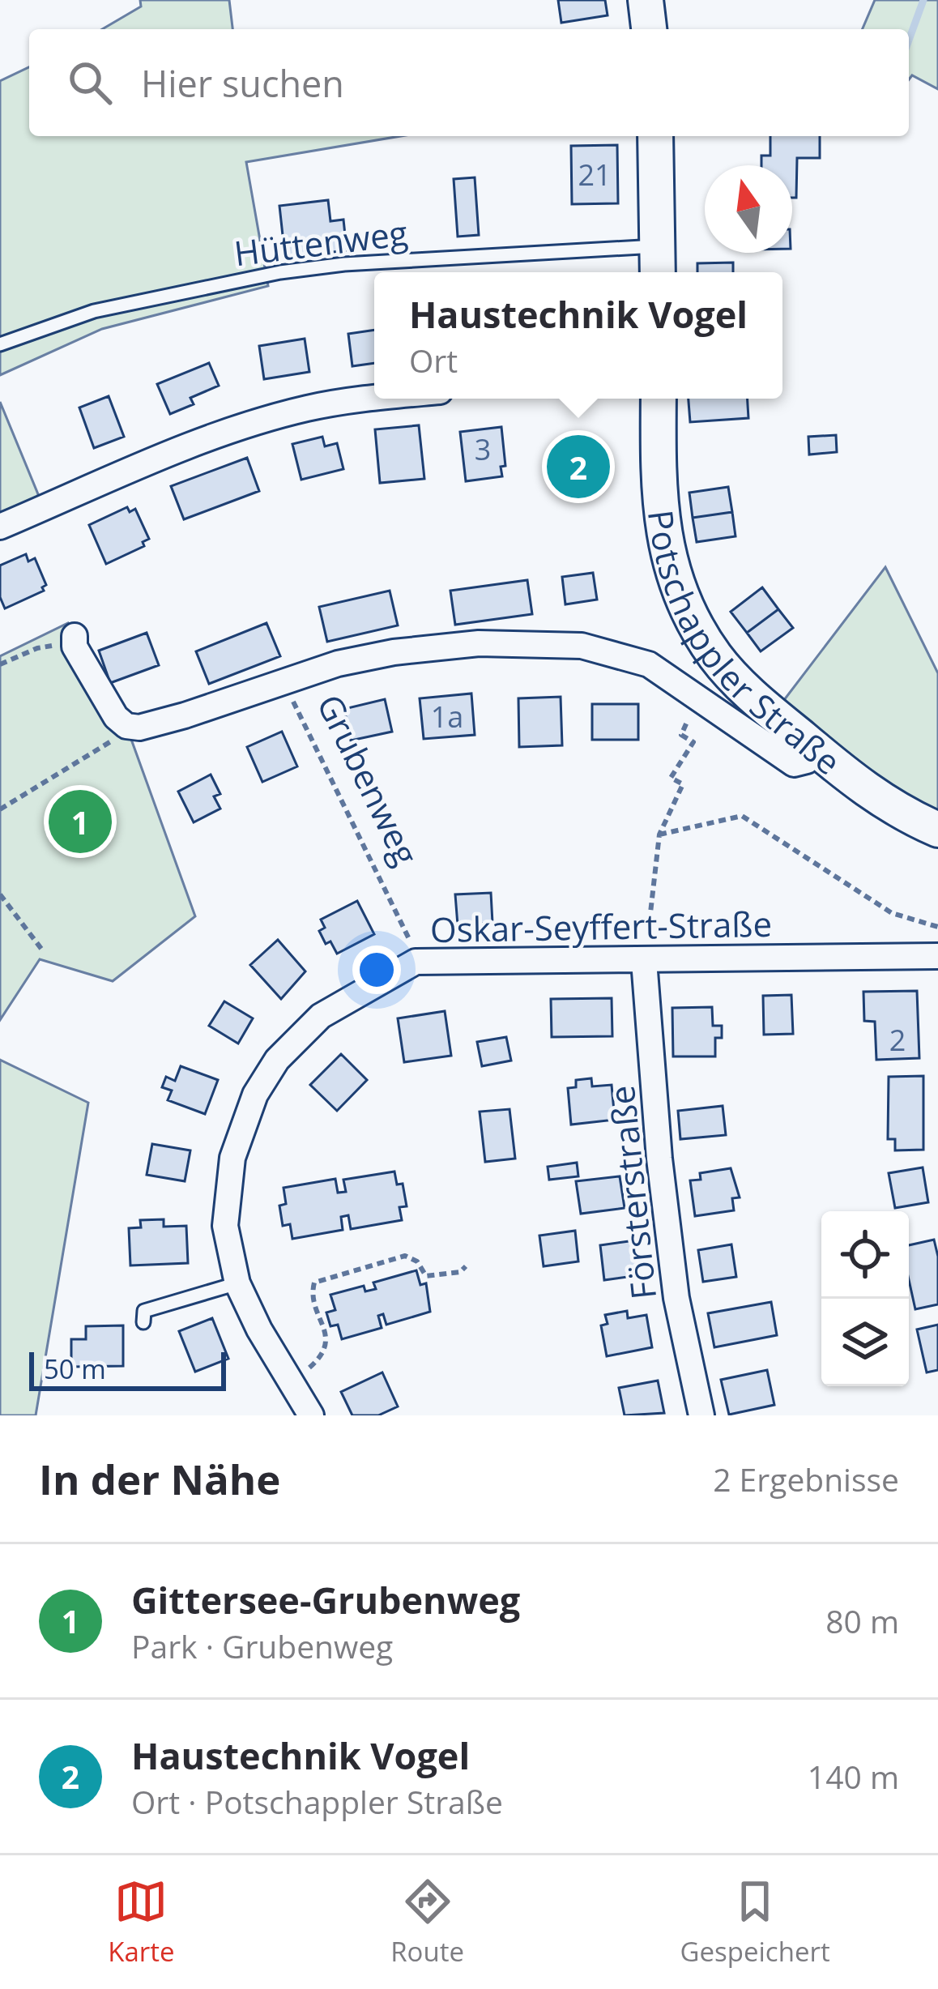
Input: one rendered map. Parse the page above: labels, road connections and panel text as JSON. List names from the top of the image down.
{
  "streets": {
    "street": [
      "Potschappler Straße",
      "Grubenweg",
      "Oskar-Seyffert-Straße",
      "Försterstraße"
    ],
    "lane": ["Hüttenweg"]
  },
  "crossings": [
    ["Potschappler Straße", "Grubenweg"],
    ["Grubenweg", "Oskar-Seyffert-Straße"],
    ["Oskar-Seyffert-Straße", "Försterstraße"]
  ],
  "house_numbers": [
    "21",
    "3",
    "1a",
    "2"
  ],
  "scale_bar": "50 m",
  "north": "top",
  "page": {
    "search": "Hier suchen",
    "popup": ["Haustechnik Vogel", "Ort"],
    "pins": ["2", "1"],
    "scale": "50 m",
    "heading": ["In der Nähe", "2 Ergebnisse"],
    "list": [
      {
        "mark": "1",
        "name": "Gittersee-Grubenweg",
        "note": "Park · Grubenweg",
        "value": "80 m"
      },
      {
        "mark": "2",
        "name": "Haustechnik Vogel",
        "note": "Ort · Potschappler Straße",
        "value": "140 m"
      }
    ],
    "nav": ["Karte", "Route", "Gespeichert"]
  }
}
